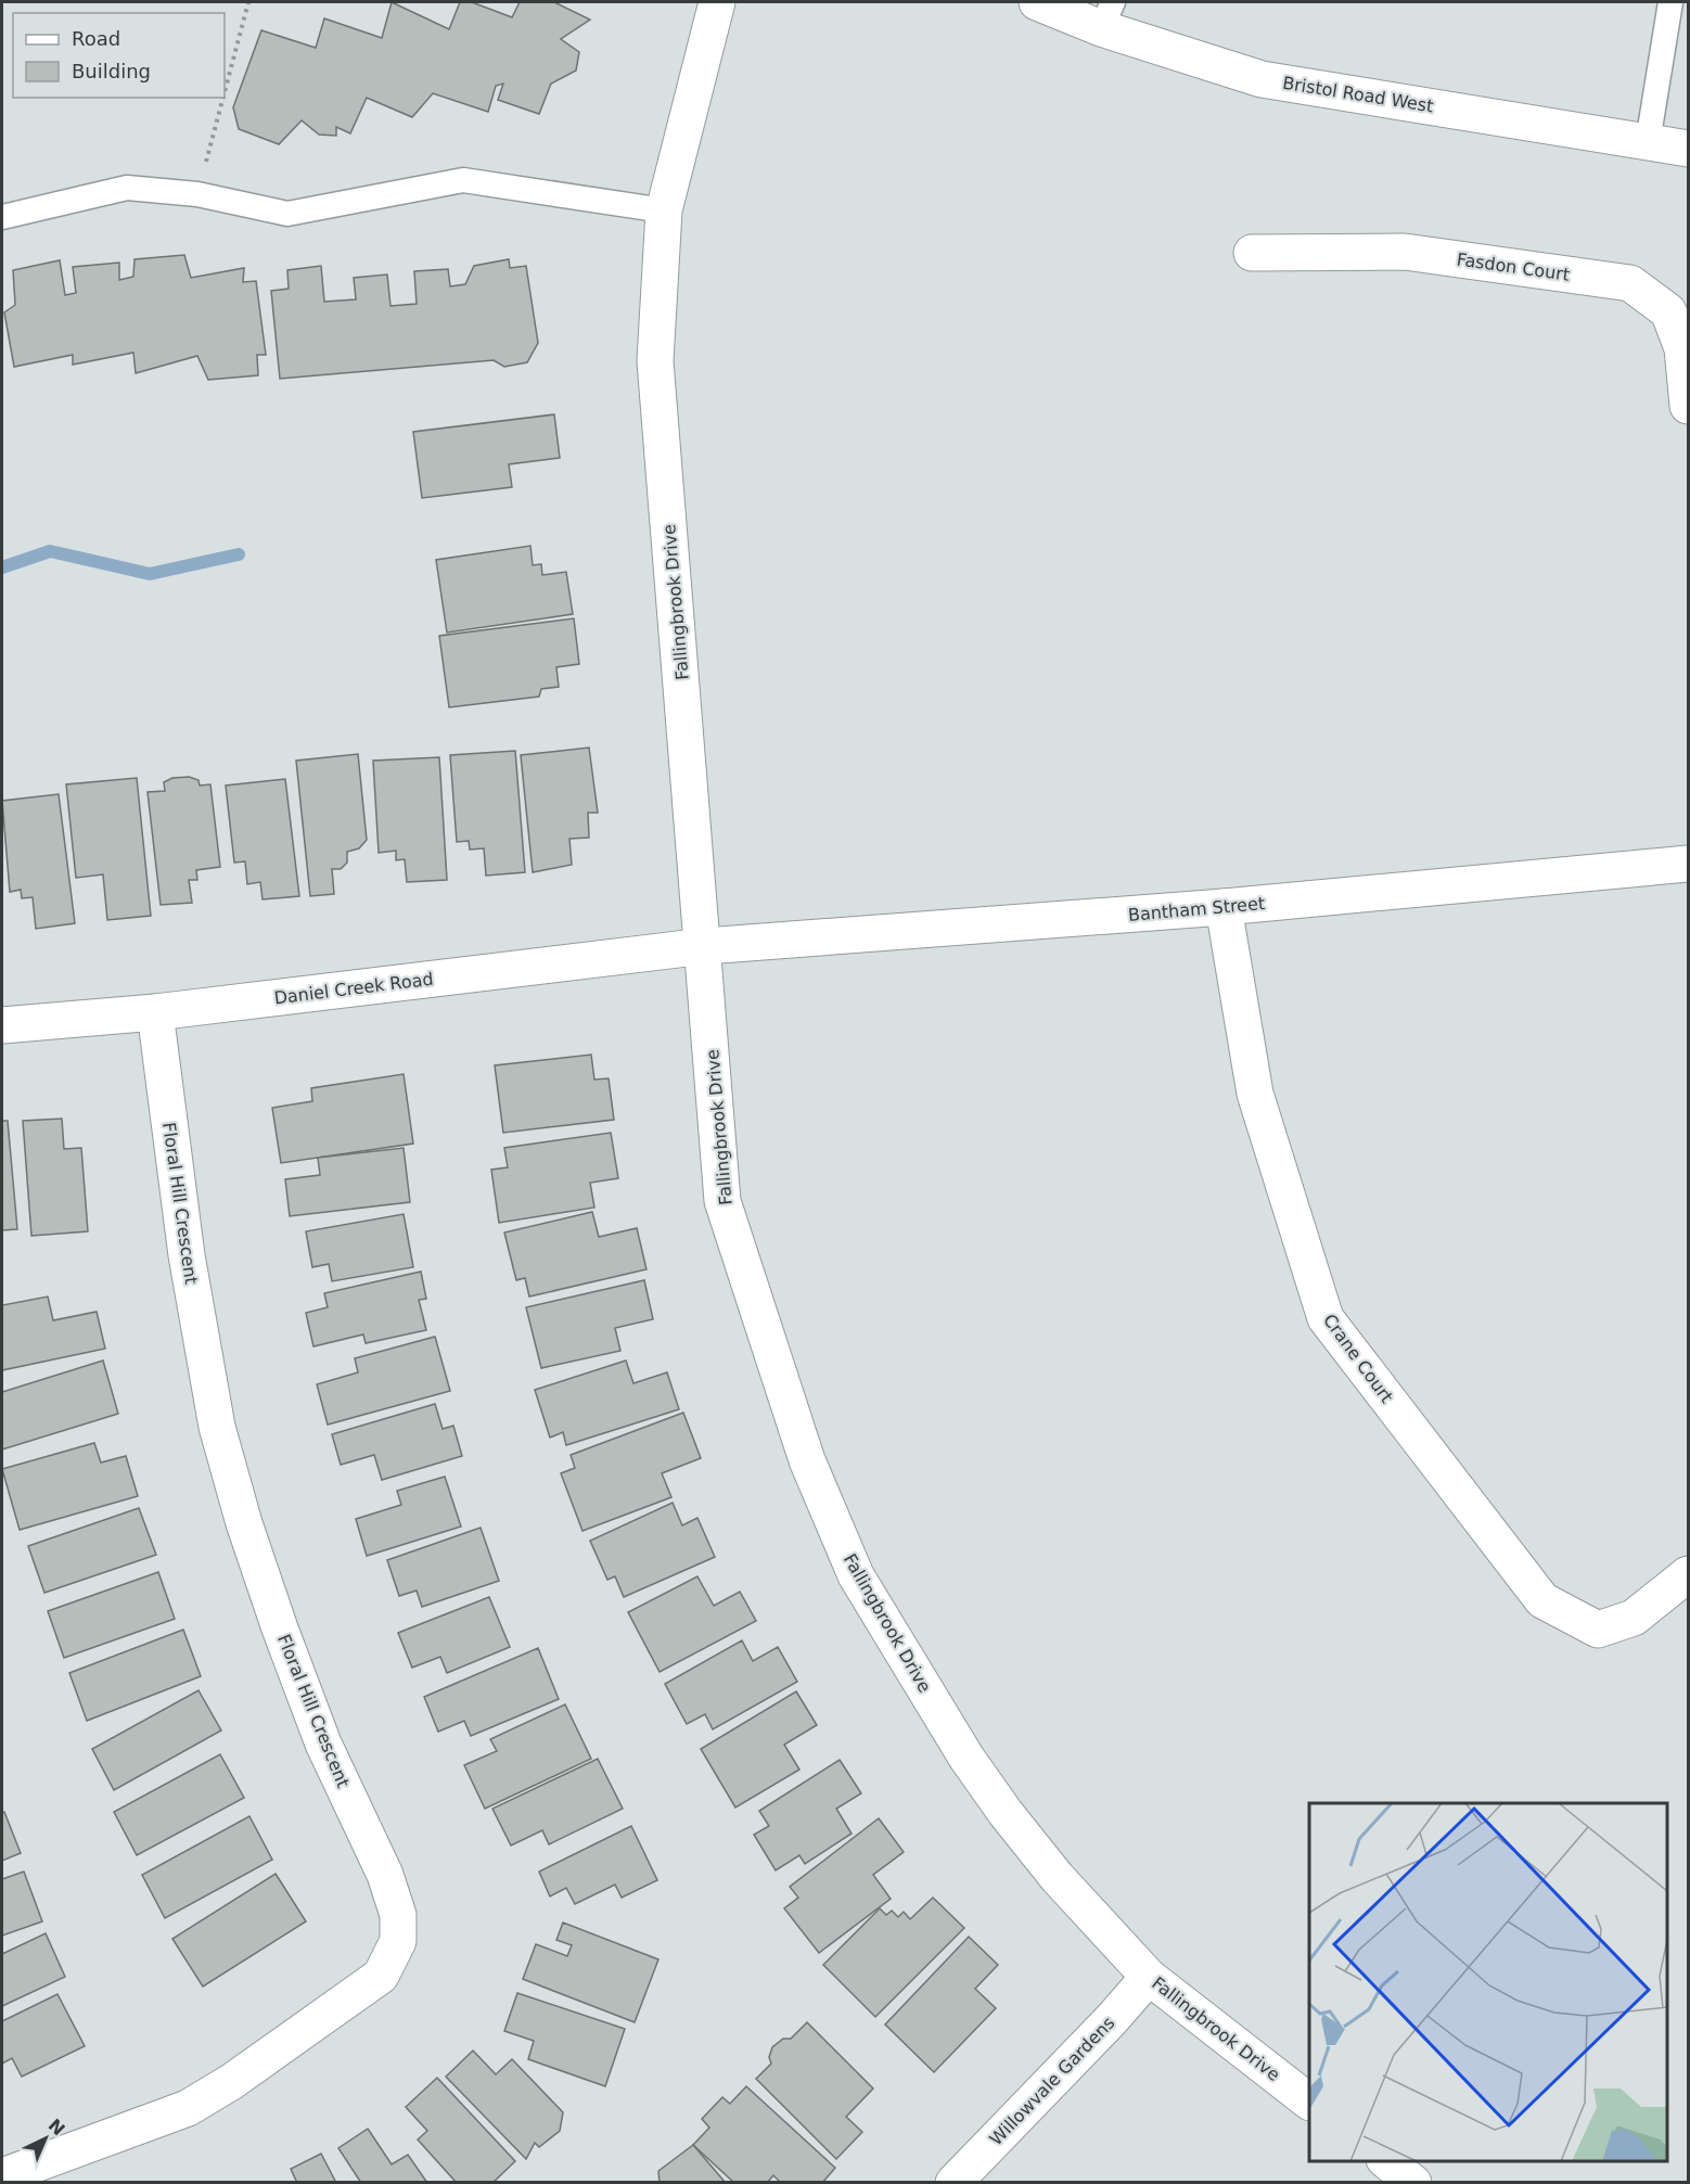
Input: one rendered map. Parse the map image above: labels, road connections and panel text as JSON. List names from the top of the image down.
{
  "streets": {
    "street": [
      "Bristol Road West",
      "Fasdon Court",
      "Fallingbrook Drive",
      "Bantham Street",
      "Daniel Creek Road",
      "Floral Hill Crescent",
      "Crane Court",
      "Willowvale Gardens"
    ]
  },
  "crossings": [
    ["Fallingbrook Drive", "Bantham Street"],
    ["Fallingbrook Drive", "Daniel Creek Road"],
    ["Fallingbrook Drive", "Willowvale Gardens"],
    ["Bantham Street", "Daniel Creek Road"],
    ["Bantham Street", "Crane Court"],
    ["Daniel Creek Road", "Floral Hill Crescent"]
  ],
  "legend": ["Road", "Building"],
  "north": "top right"
}
